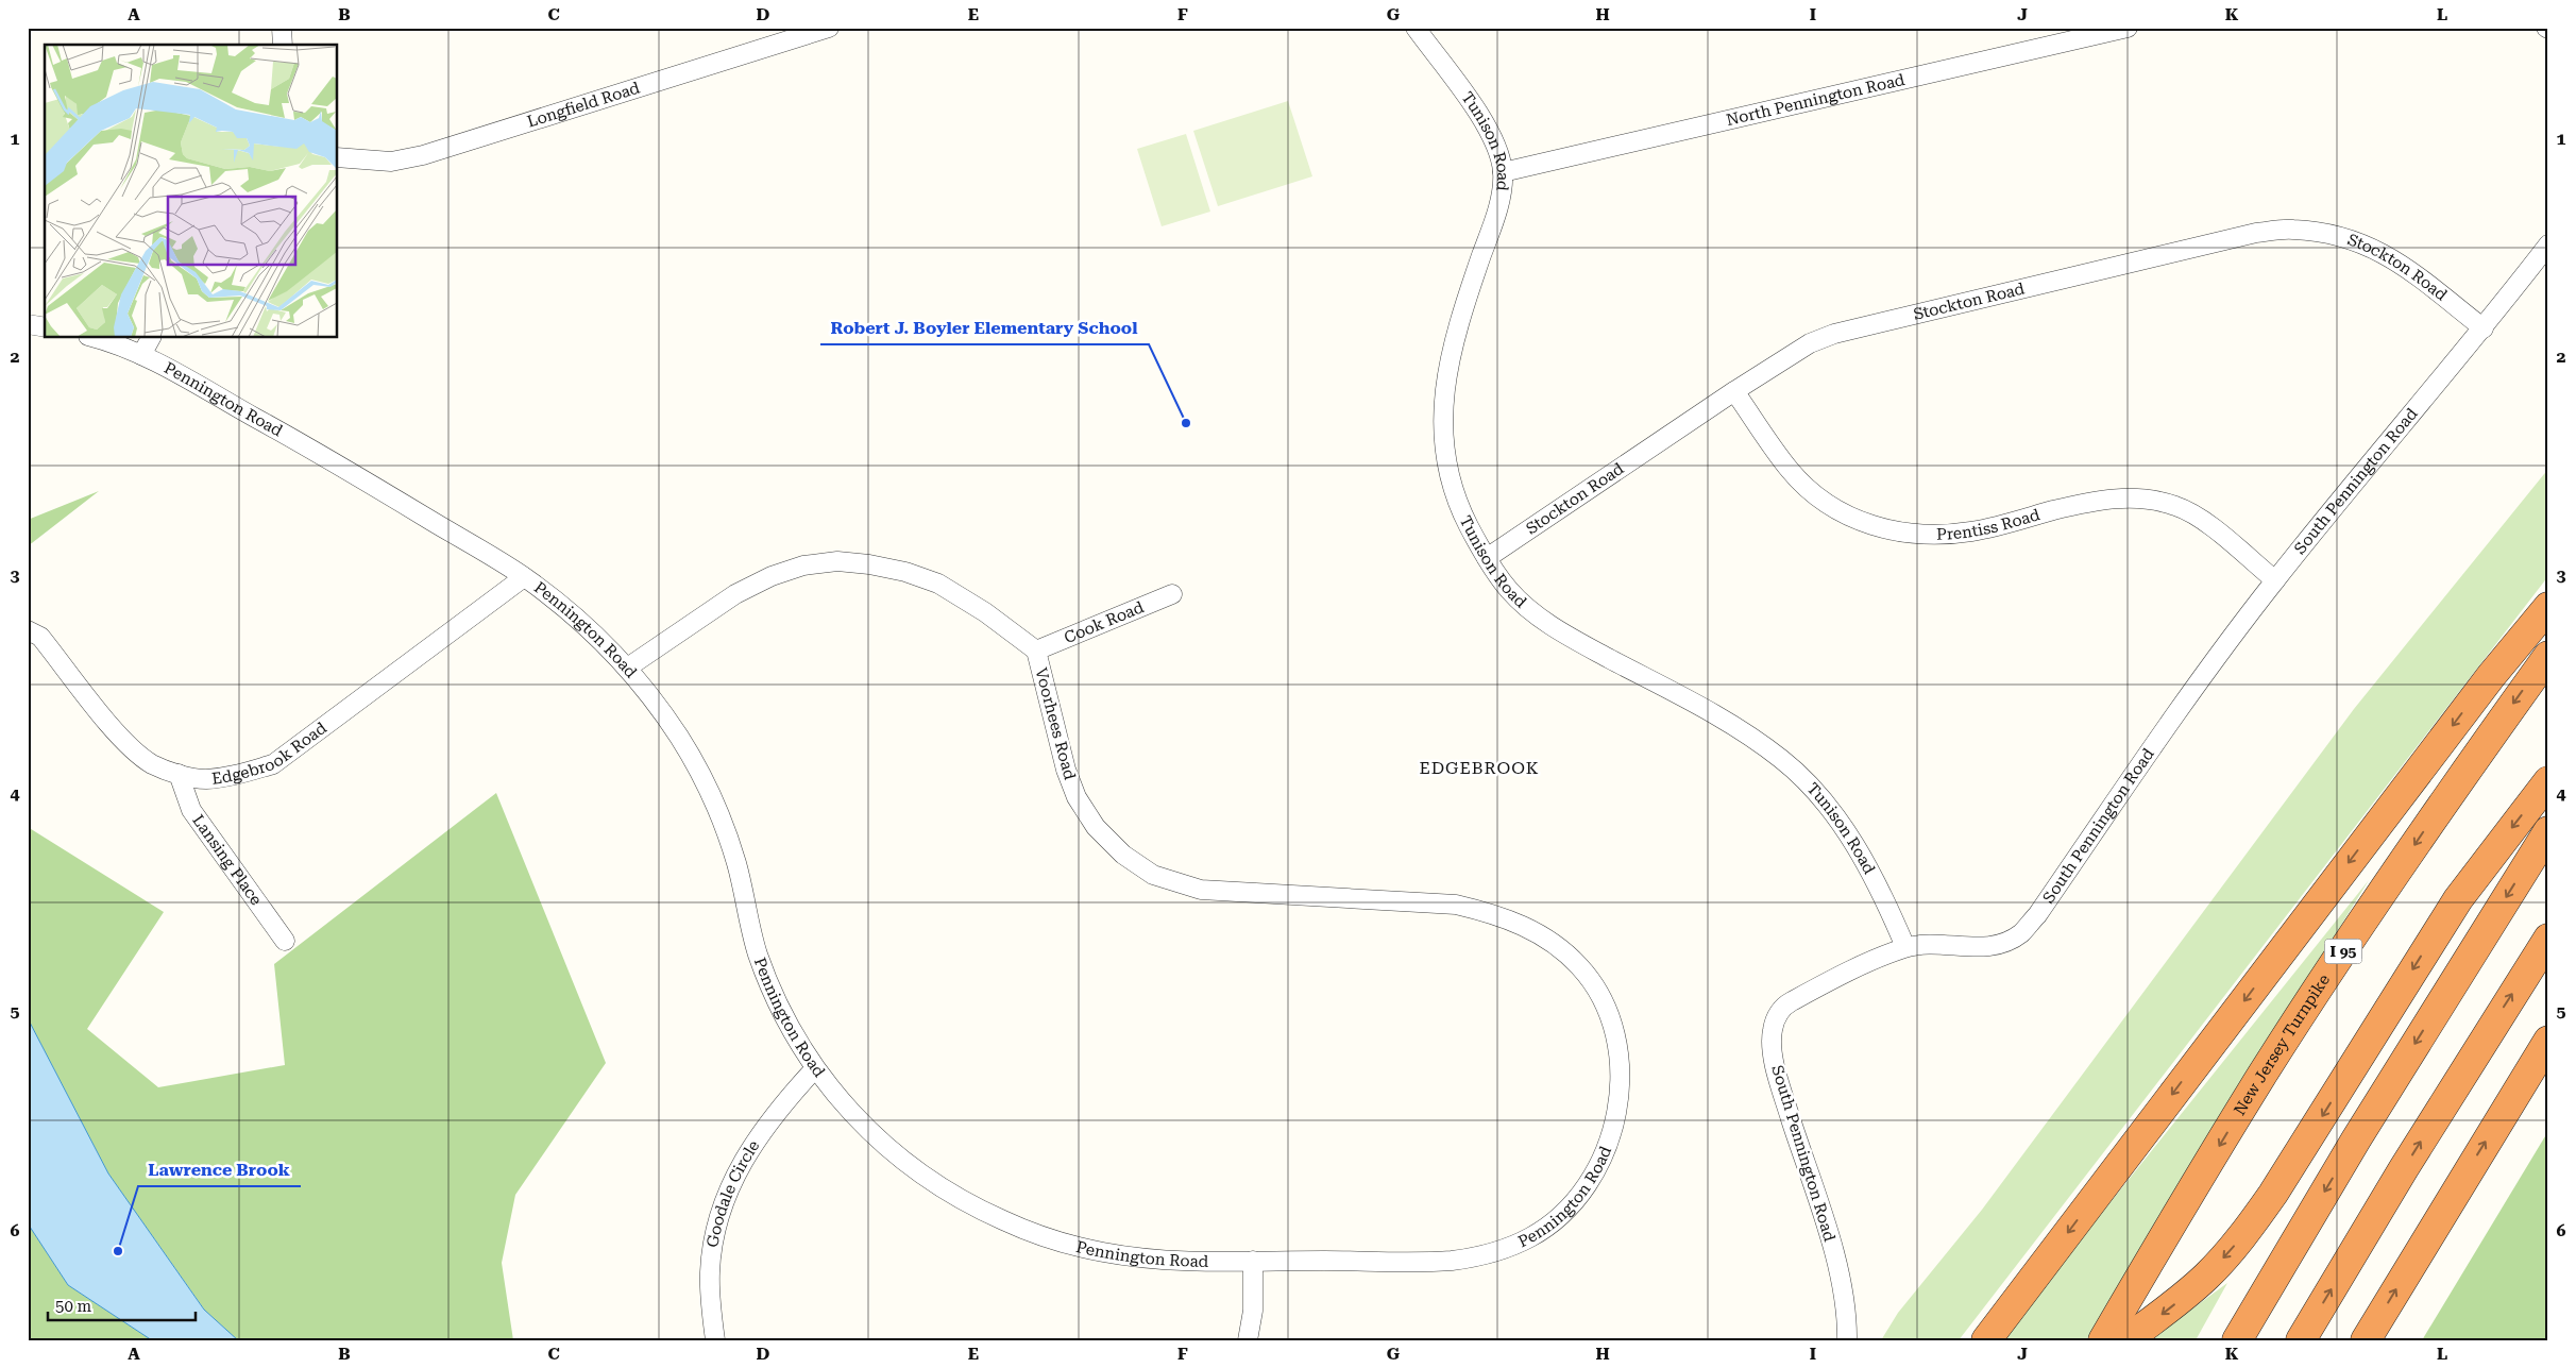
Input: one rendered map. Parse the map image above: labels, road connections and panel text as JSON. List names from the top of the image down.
{
  "streets": {
    "highway": ["I 95", "New Jersey Turnpike"],
    "street": [
      "North Pennington Road",
      "Longfield Road",
      "Tunison Road",
      "Stockton Road",
      "Pennington Road",
      "South Pennington Road",
      "Prentiss Road",
      "Cook Road",
      "Voorhees Road",
      "Edgebrook Road",
      "Lansing Place",
      "Goodale Circle"
    ]
  },
  "crossings": [
    ["North Pennington Road", "Tunison Road"],
    ["Tunison Road", "Stockton Road"],
    ["Tunison Road", "South Pennington Road"],
    ["Stockton Road", "South Pennington Road"],
    ["Stockton Road", "Prentiss Road"],
    ["Pennington Road", "Voorhees Road"],
    ["Pennington Road", "Edgebrook Road"],
    ["Pennington Road", "Goodale Circle"],
    ["South Pennington Road", "Prentiss Road"],
    ["Cook Road", "Voorhees Road"],
    ["Edgebrook Road", "Lansing Place"]
  ],
  "districts": ["EDGEBROOK"],
  "places": ["Robert J. Boyler Elementary School", "Lawrence Brook"],
  "scale_bar": "50 m",
  "grid": {
    "columns": [
      "A",
      "B",
      "C",
      "D",
      "E",
      "F",
      "G",
      "H",
      "I",
      "J",
      "K",
      "L"
    ],
    "rows": [
      "1",
      "2",
      "3",
      "4",
      "5",
      "6"
    ]
  }
}
